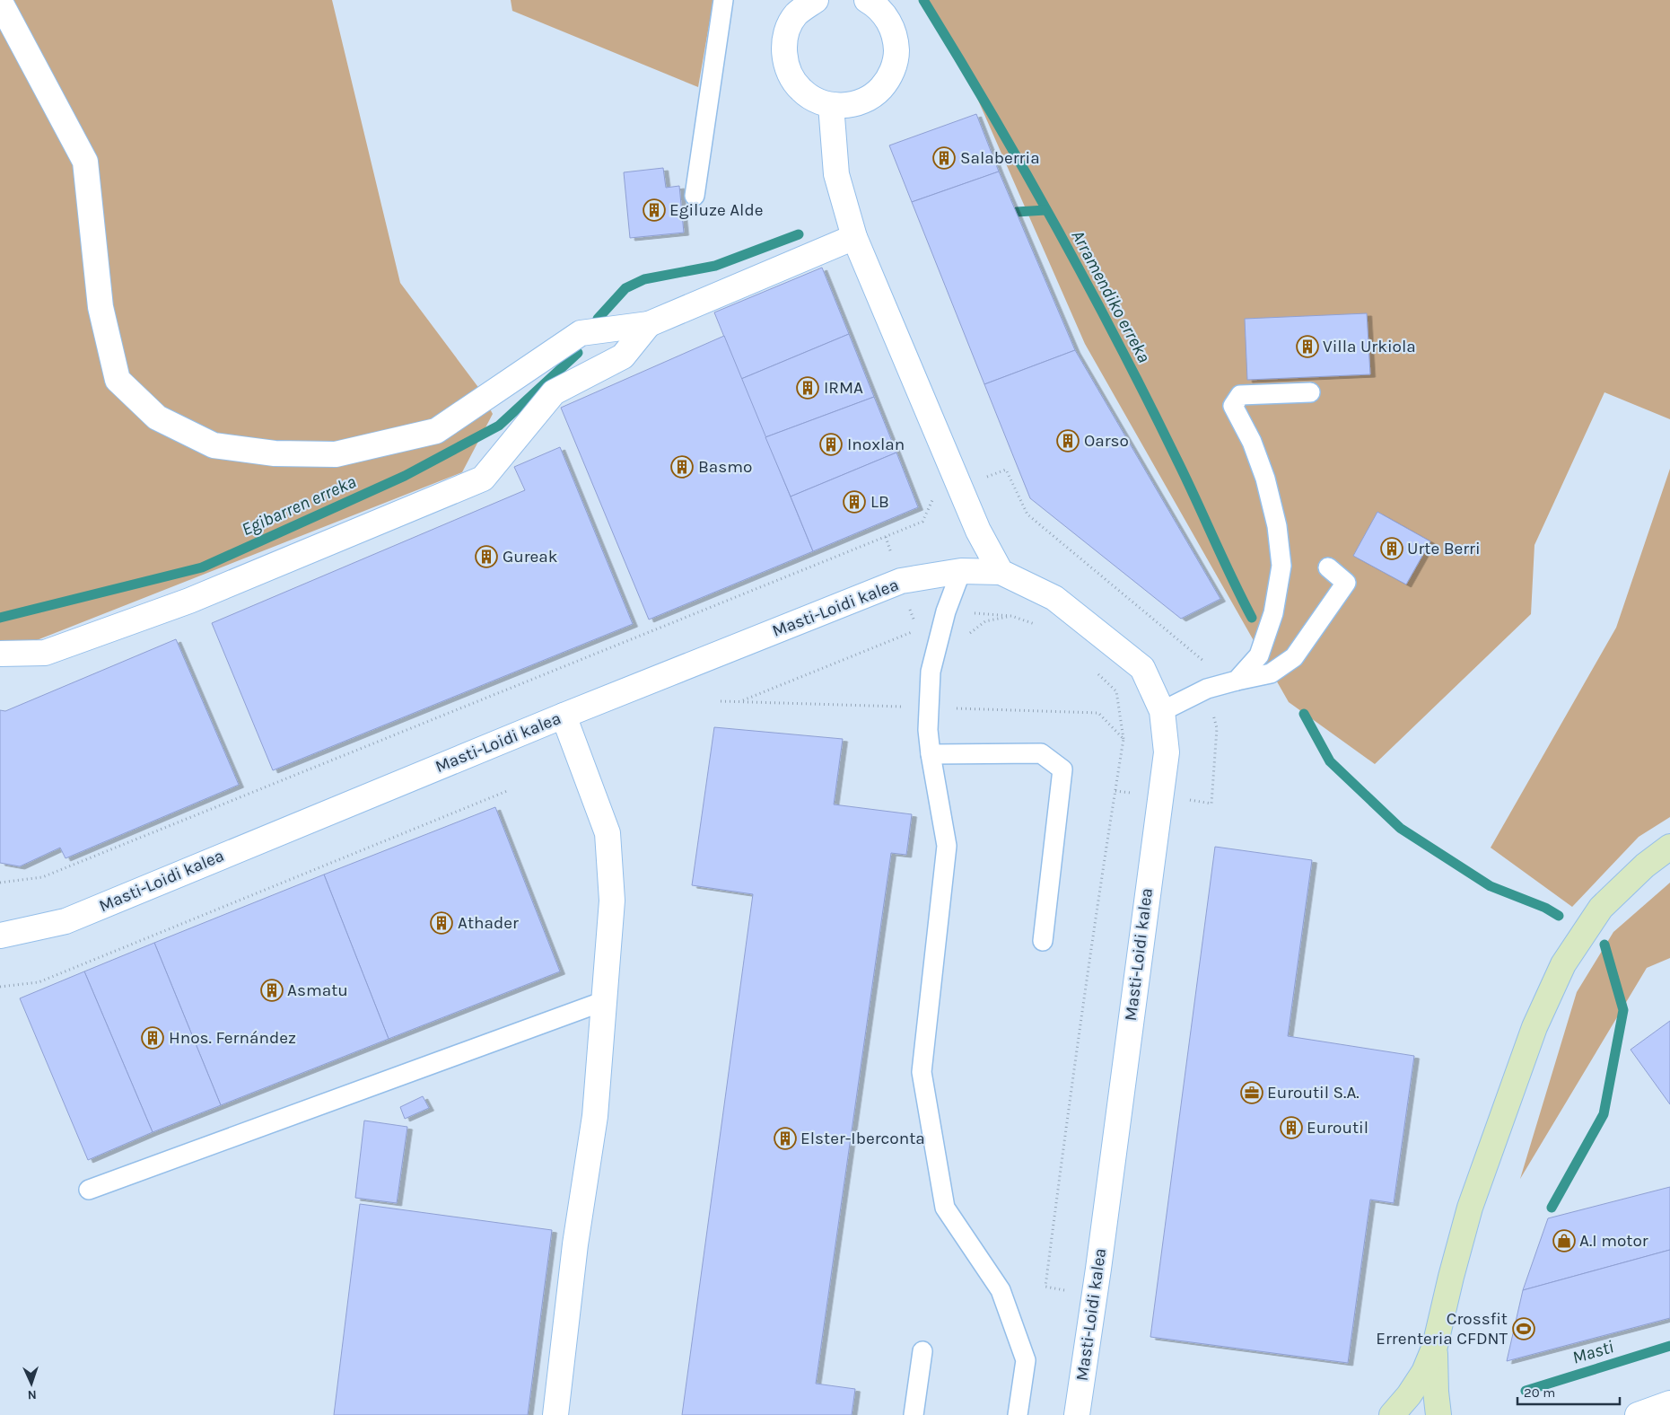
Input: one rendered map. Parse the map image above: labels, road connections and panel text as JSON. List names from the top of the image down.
{
  "streets": {
    "street": ["Masti-Loidi kalea"]
  },
  "water": ["Arramendiko erreka", "Egibarren erreka", "Masti"],
  "places": {
    "building": [
      "Salaberria",
      "Egiluze Alde",
      "Villa Urkiola",
      "IRMA",
      "Oarso",
      "Inoxlan",
      "Basmo",
      "LB",
      "Urte Berri",
      "Gureak",
      "Athader",
      "Asmatu",
      "Hnos. Fernández",
      "Euroutil",
      "Elster-Iberconta"
    ],
    "office": ["Euroutil S.A."],
    "shop": ["A.I motor"],
    "sports": ["Crossfit Errenteria CFDNT"]
  },
  "scale_bar": "20 m",
  "north": "bottom"
}
